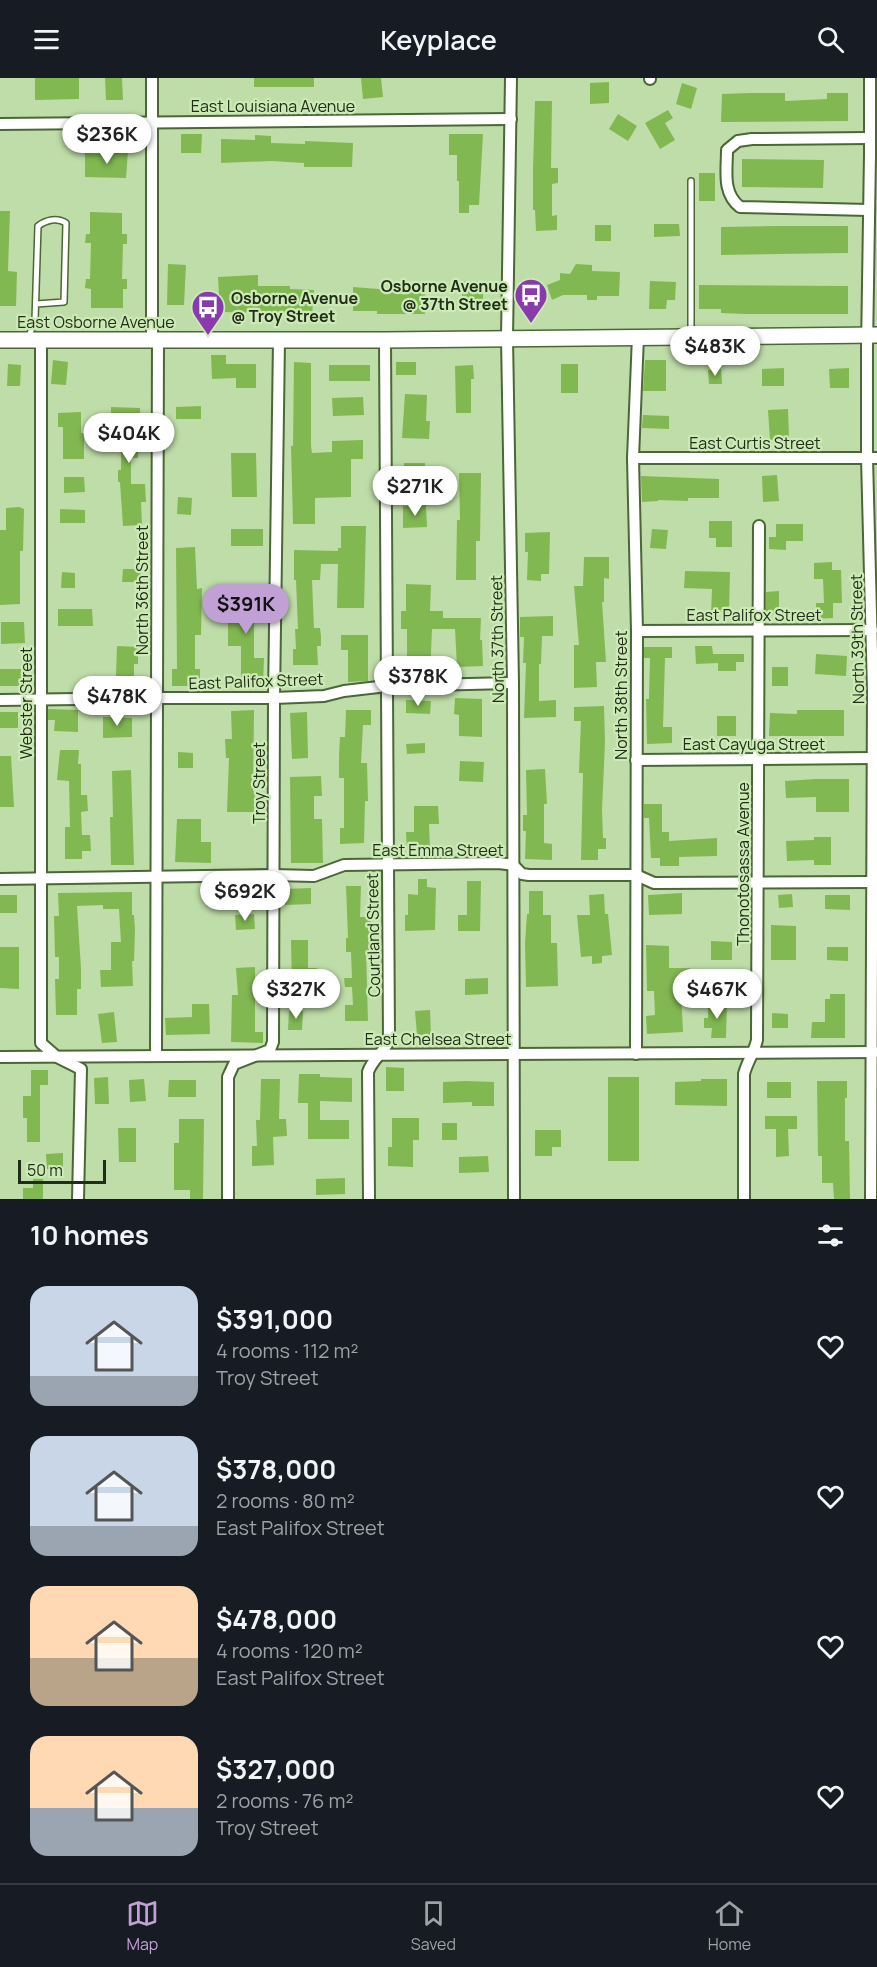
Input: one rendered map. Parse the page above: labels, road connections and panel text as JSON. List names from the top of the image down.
{
  "streets": {
    "street": [
      "East Louisiana Avenue",
      "East Osborne Avenue",
      "East Curtis Street",
      "North 36th Street",
      "East Palifox Street",
      "North 37th Street",
      "North 39th Street",
      "North 38th Street",
      "Webster Street",
      "East Cayuga Street",
      "Troy Street",
      "East Emma Street",
      "Thonotosassa Avenue",
      "Courtland Street",
      "East Chelsea Street"
    ]
  },
  "crossings": [
    ["East Louisiana Avenue", "North 36th Street"],
    ["East Louisiana Avenue", "North 37th Street"],
    ["East Osborne Avenue", "North 36th Street"],
    ["East Osborne Avenue", "North 37th Street"],
    ["East Osborne Avenue", "North 39th Street"],
    ["East Osborne Avenue", "North 38th Street"],
    ["East Osborne Avenue", "Webster Street"],
    ["East Osborne Avenue", "Troy Street"],
    ["East Osborne Avenue", "Courtland Street"],
    ["East Curtis Street", "North 39th Street"],
    ["East Curtis Street", "North 38th Street"],
    ["North 36th Street", "East Palifox Street"],
    ["North 36th Street", "East Emma Street"],
    ["North 36th Street", "East Chelsea Street"],
    ["East Palifox Street", "North 37th Street"],
    ["East Palifox Street", "North 39th Street"],
    ["East Palifox Street", "North 38th Street"],
    ["East Palifox Street", "Webster Street"],
    ["East Palifox Street", "Troy Street"],
    ["East Palifox Street", "Thonotosassa Avenue"],
    ["East Palifox Street", "Courtland Street"],
    ["North 37th Street", "East Emma Street"],
    ["North 37th Street", "East Chelsea Street"],
    ["North 39th Street", "East Cayuga Street"],
    ["North 39th Street", "East Emma Street"],
    ["North 39th Street", "East Chelsea Street"],
    ["North 38th Street", "East Cayuga Street"],
    ["North 38th Street", "East Emma Street"],
    ["North 38th Street", "East Chelsea Street"],
    ["Webster Street", "East Emma Street"],
    ["Webster Street", "East Chelsea Street"],
    ["East Cayuga Street", "Thonotosassa Avenue"],
    ["Troy Street", "East Emma Street"],
    ["Troy Street", "East Chelsea Street"],
    ["East Emma Street", "Thonotosassa Avenue"],
    ["East Emma Street", "Courtland Street"],
    ["Thonotosassa Avenue", "East Chelsea Street"],
    ["Courtland Street", "East Chelsea Street"]
  ],
  "places": {
    "bus stop": ["Osborne Avenue @ 37th Street", "Osborne Avenue @ Troy Street"]
  },
  "scale_bar": "50 m",
  "page": {
    "header": "Keyplace",
    "price": [
      "$236K",
      "$483K",
      "$404K",
      "$271K",
      "$391K",
      "$378K",
      "$478K",
      "$692K",
      "$327K",
      "$467K"
    ],
    "scale": "50 m",
    "heading": "10 homes",
    "list": [
      {
        "name": "$391,000",
        "note": "4 rooms · 112 m² · Troy Street"
      },
      {
        "name": "$378,000",
        "note": "2 rooms · 80 m² · East Palifox Street"
      },
      {
        "name": "$478,000",
        "note": "4 rooms · 120 m² · East Palifox Street"
      },
      {
        "name": "$327,000",
        "note": "2 rooms · 76 m² · Troy Street"
      }
    ],
    "tabs": ["Map", "Saved", "Home"]
  }
}
